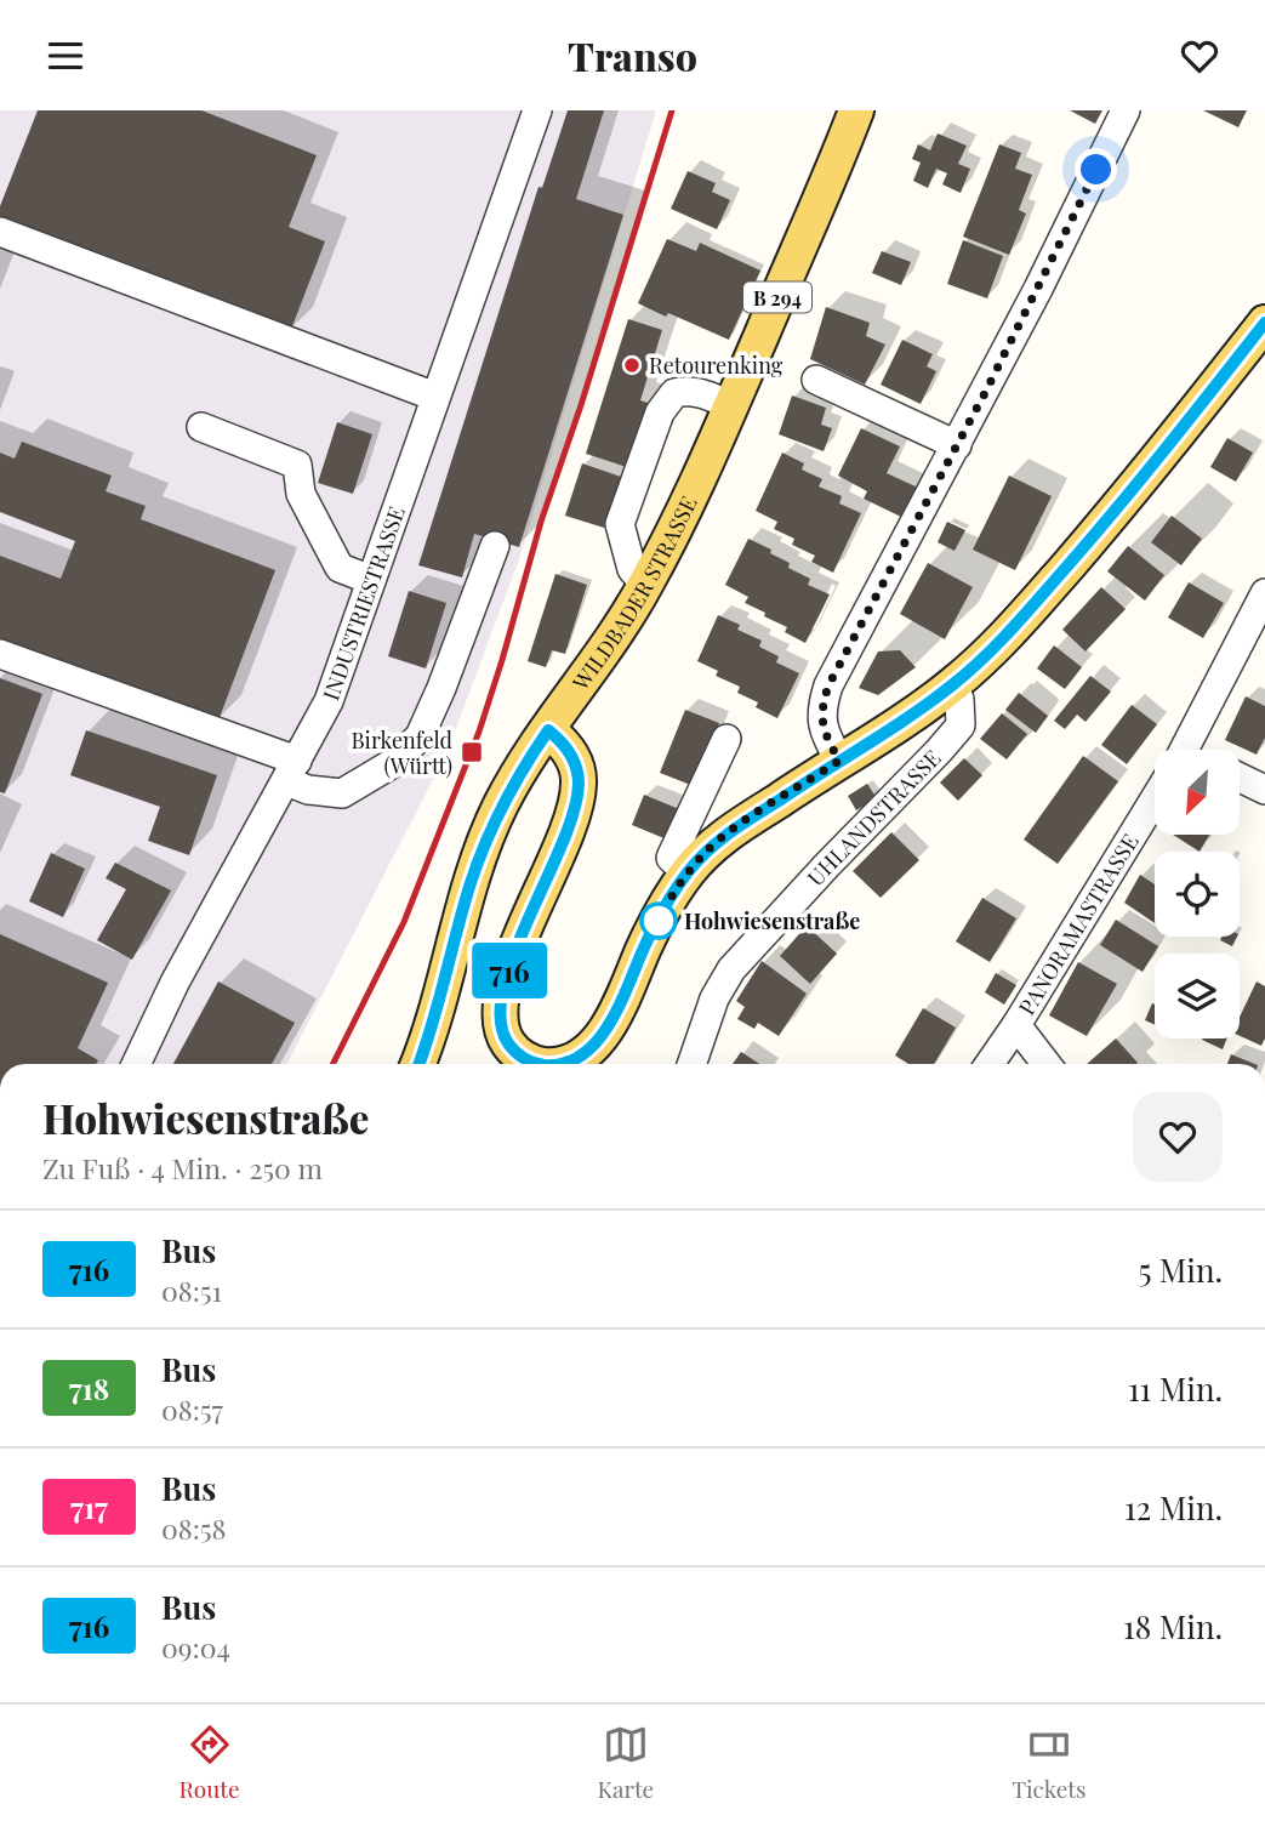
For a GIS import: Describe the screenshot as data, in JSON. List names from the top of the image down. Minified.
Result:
{"streets":{"main road":["B 294","WILDBADER STRASSE"],"street":["INDUSTRIESTRASSE","UHLANDSTRASSE","PANORAMASTRASSE"]},"places":{"other":["Retourenking","Hohwiesenstraße"],"transit":["Birkenfeld (Württ)"]},"lines":["bus line 716"],"north":"bottom left","page":{"header":"Transo","on_map":"716","heading":["Hohwiesenstraße","Zu Fuß · 4 Min. · 250 m"],"list":[{"mark":"716","name":"Bus","note":"08:51","value":"5 Min."},{"mark":"718","name":"Bus","note":"08:57","value":"11 Min."},{"mark":"717","name":"Bus","note":"08:58","value":"12 Min."},{"mark":"716","name":"Bus","note":"09:04","value":"18 Min."}],"tabs":["Route","Karte","Tickets"]}}
